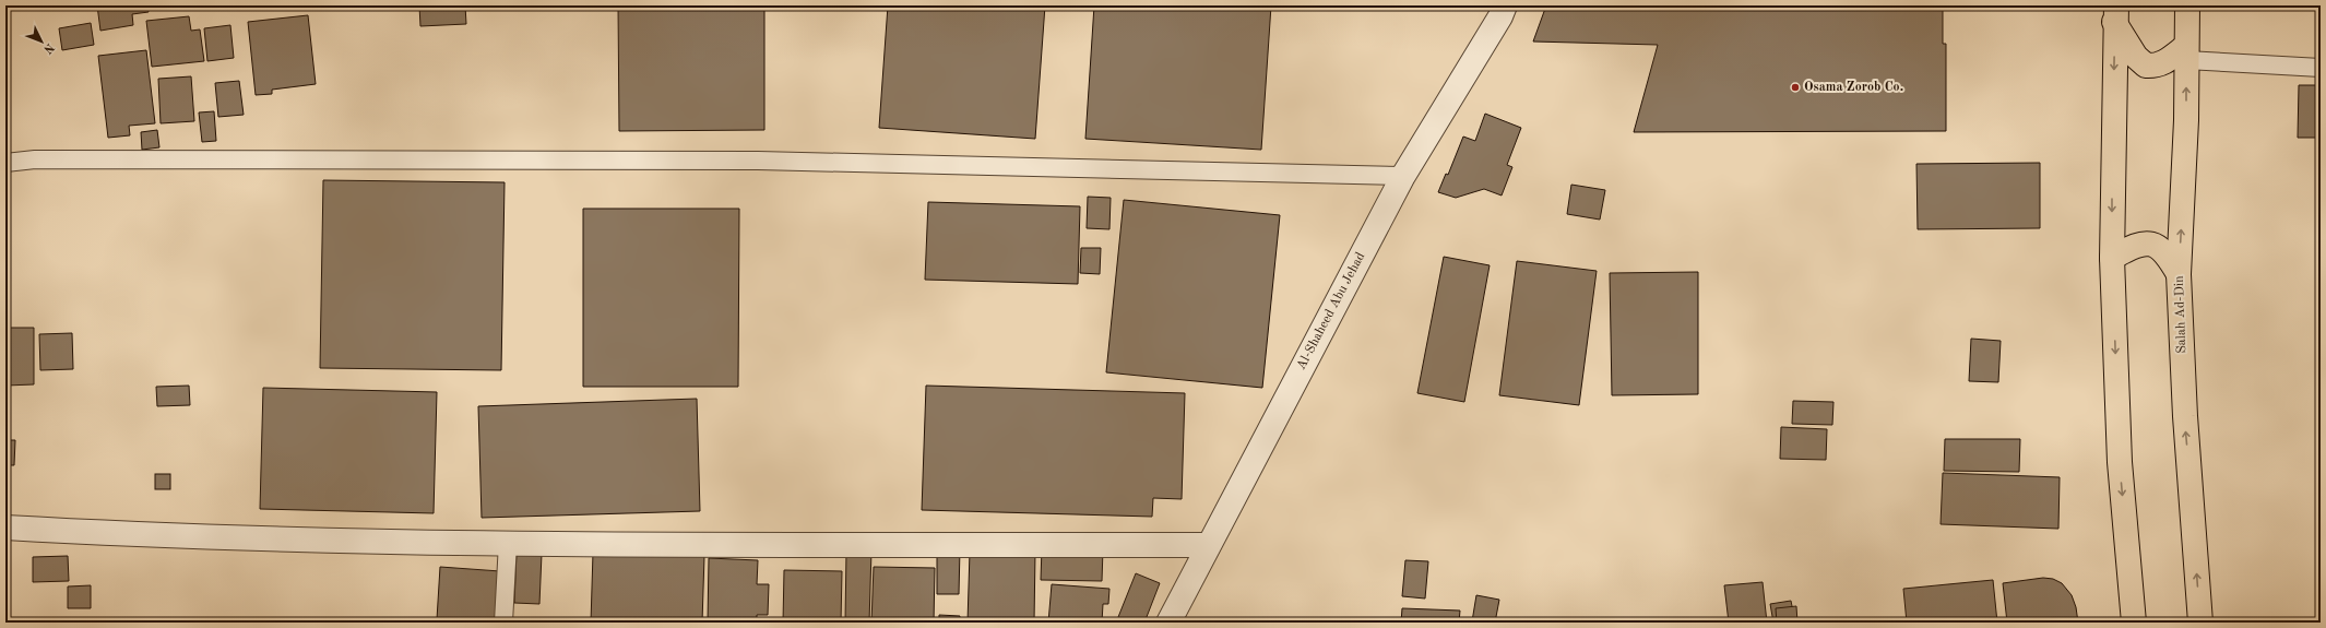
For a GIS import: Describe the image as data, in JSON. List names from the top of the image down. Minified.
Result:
{"streets":{"highway":["Salah Ad-Din"],"street":["Al-Shaheed Abu Jehad"]},"places":["Osama Zorob Co."],"north":"bottom right"}
